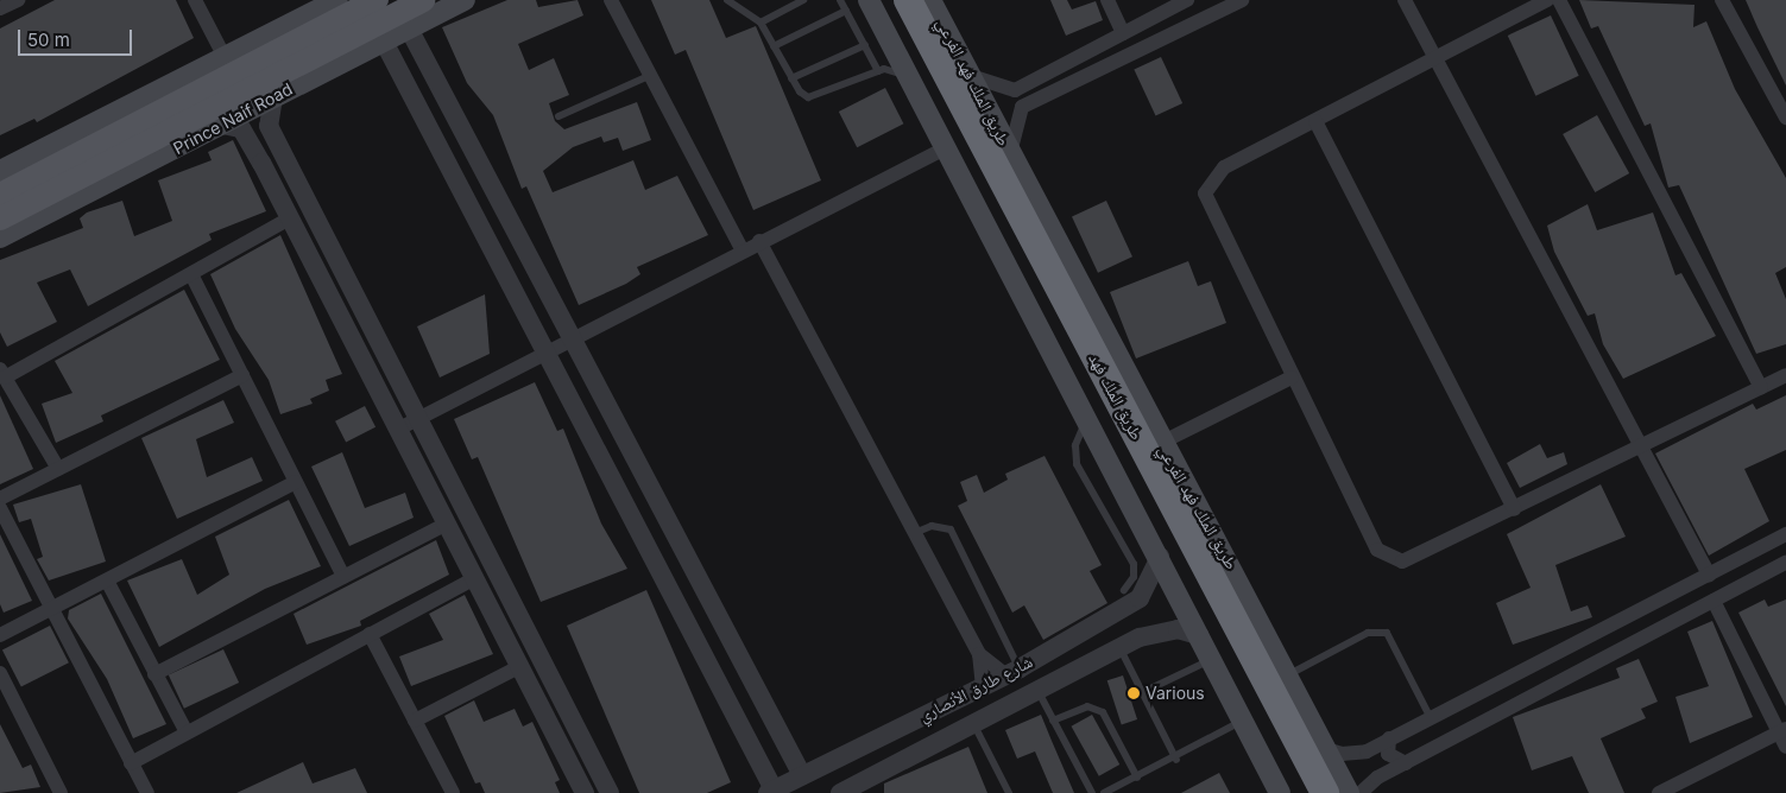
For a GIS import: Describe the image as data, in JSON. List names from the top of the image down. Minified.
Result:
{"streets":{"highway":["طريق الملك فهد"],"main road":["طريق الملك فهد الفرعي","Prince Naif Road"],"street":["شارع طارق الأنصاري"]},"places":["Various"],"scale_bar":"50 m"}
